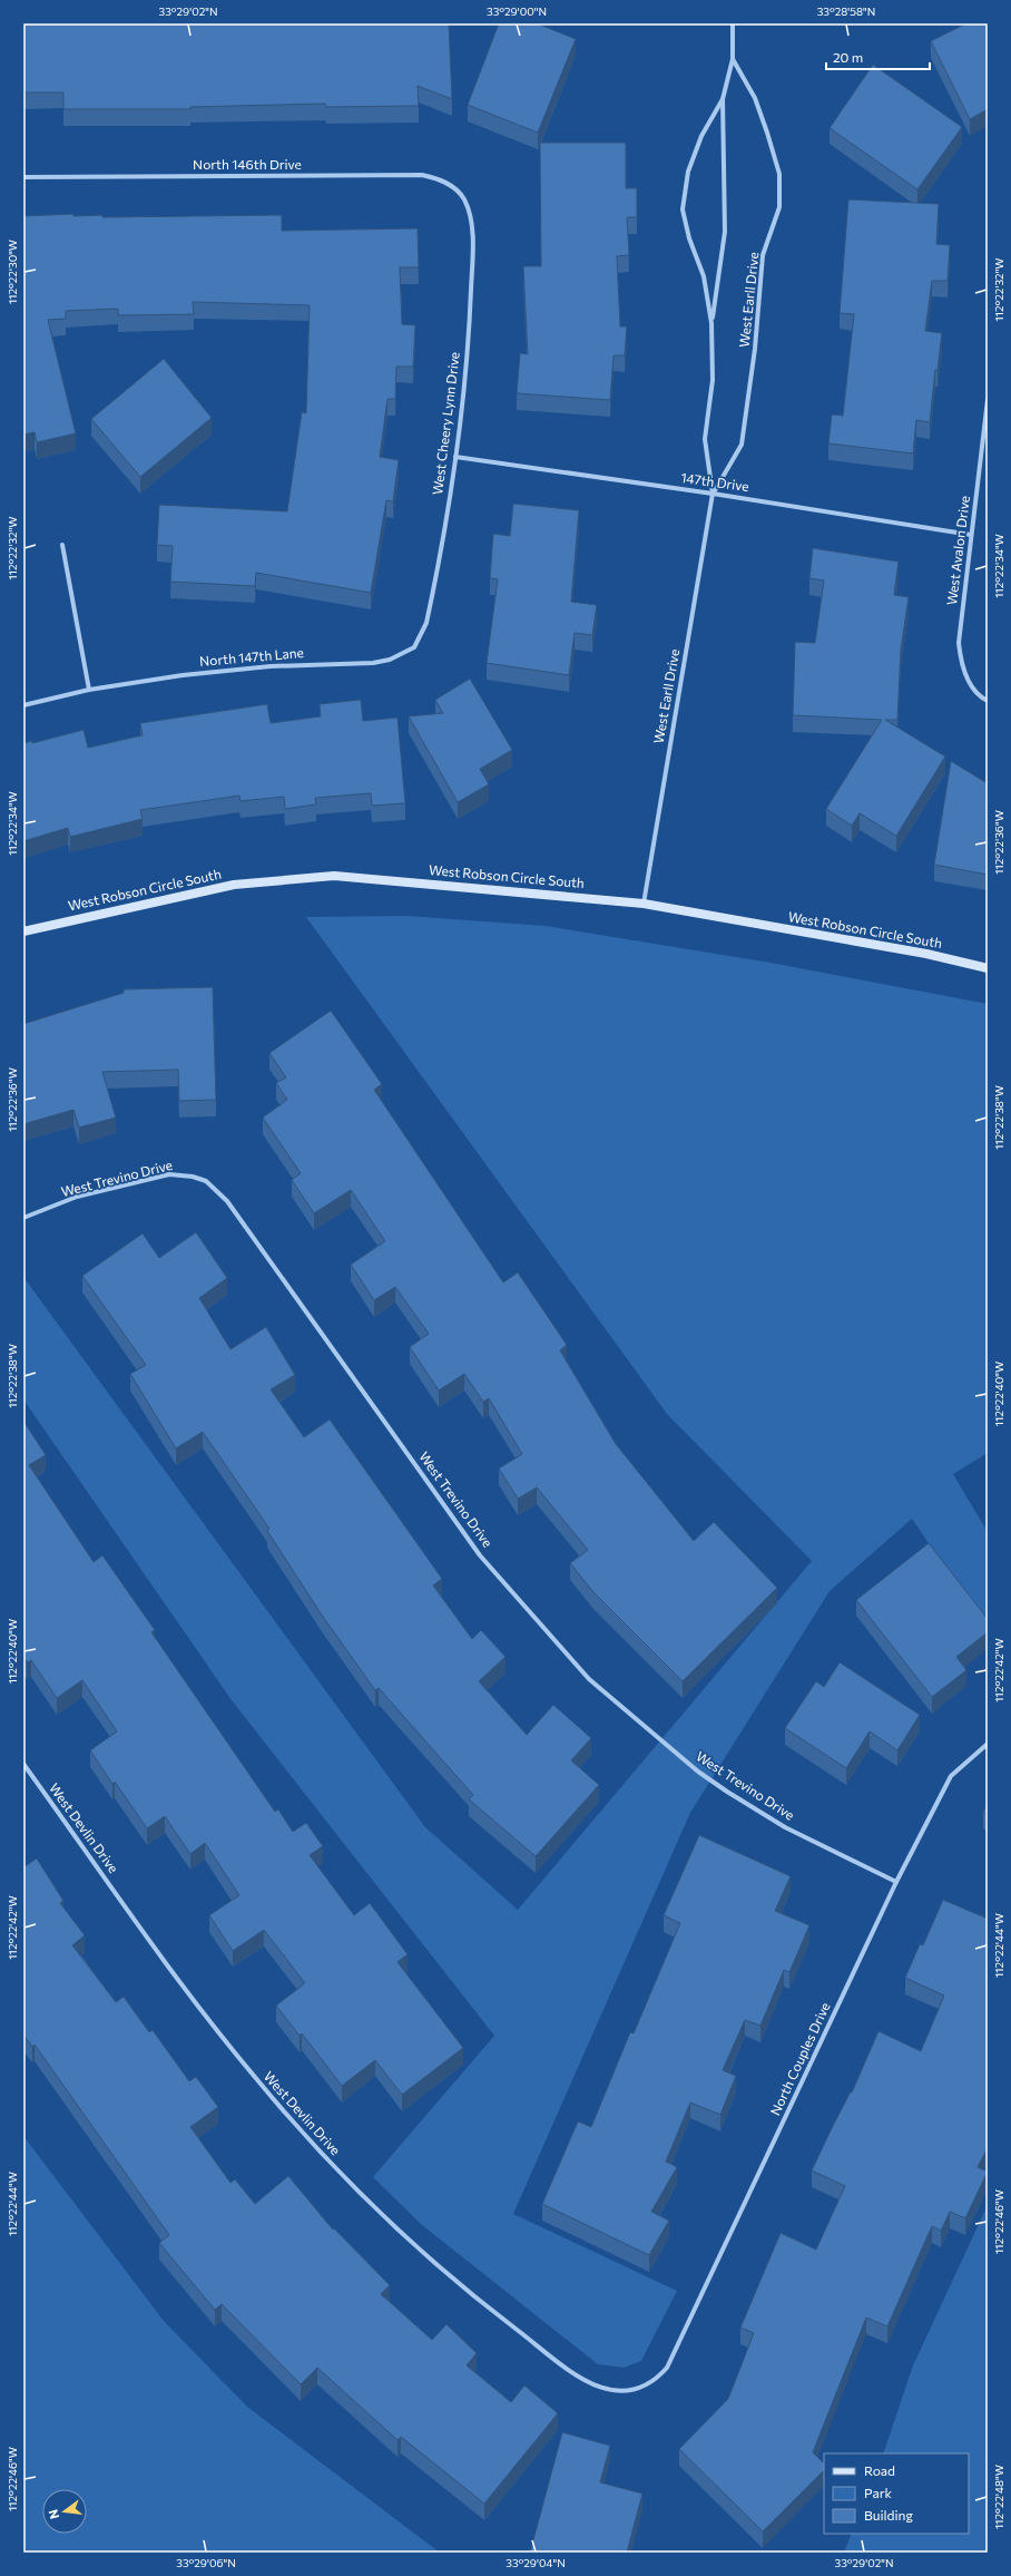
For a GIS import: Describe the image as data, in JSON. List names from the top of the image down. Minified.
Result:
{"streets":{"street":["North 146th Drive","West Earll Drive","West Cheery Lynn Drive","147th Drive","West Avalon Drive","North 147th Lane","West Robson Circle South","West Trevino Drive","West Devlin Drive","North Couples Drive"]},"crossings":[["North 146th Drive","West Cheery Lynn Drive"],["West Earll Drive","147th Drive"],["West Earll Drive","West Robson Circle South"],["West Cheery Lynn Drive","147th Drive"],["West Cheery Lynn Drive","North 147th Lane"],["147th Drive","West Avalon Drive"],["West Trevino Drive","North Couples Drive"],["West Devlin Drive","North Couples Drive"]],"legend":["Road","Park","Building"],"scale_bar":"20 m","north":"left","coordinates":["33°29'02\"N","33°29'00\"N","33°28'58\"N","112°22'30\"W","112°22'32\"W","112°22'34\"W","112°22'36\"W","112°22'38\"W","112°22'40\"W","112°22'42\"W","112°22'44\"W","112°22'46\"W","112°22'48\"W","33°29'06\"N","33°29'04\"N"]}
